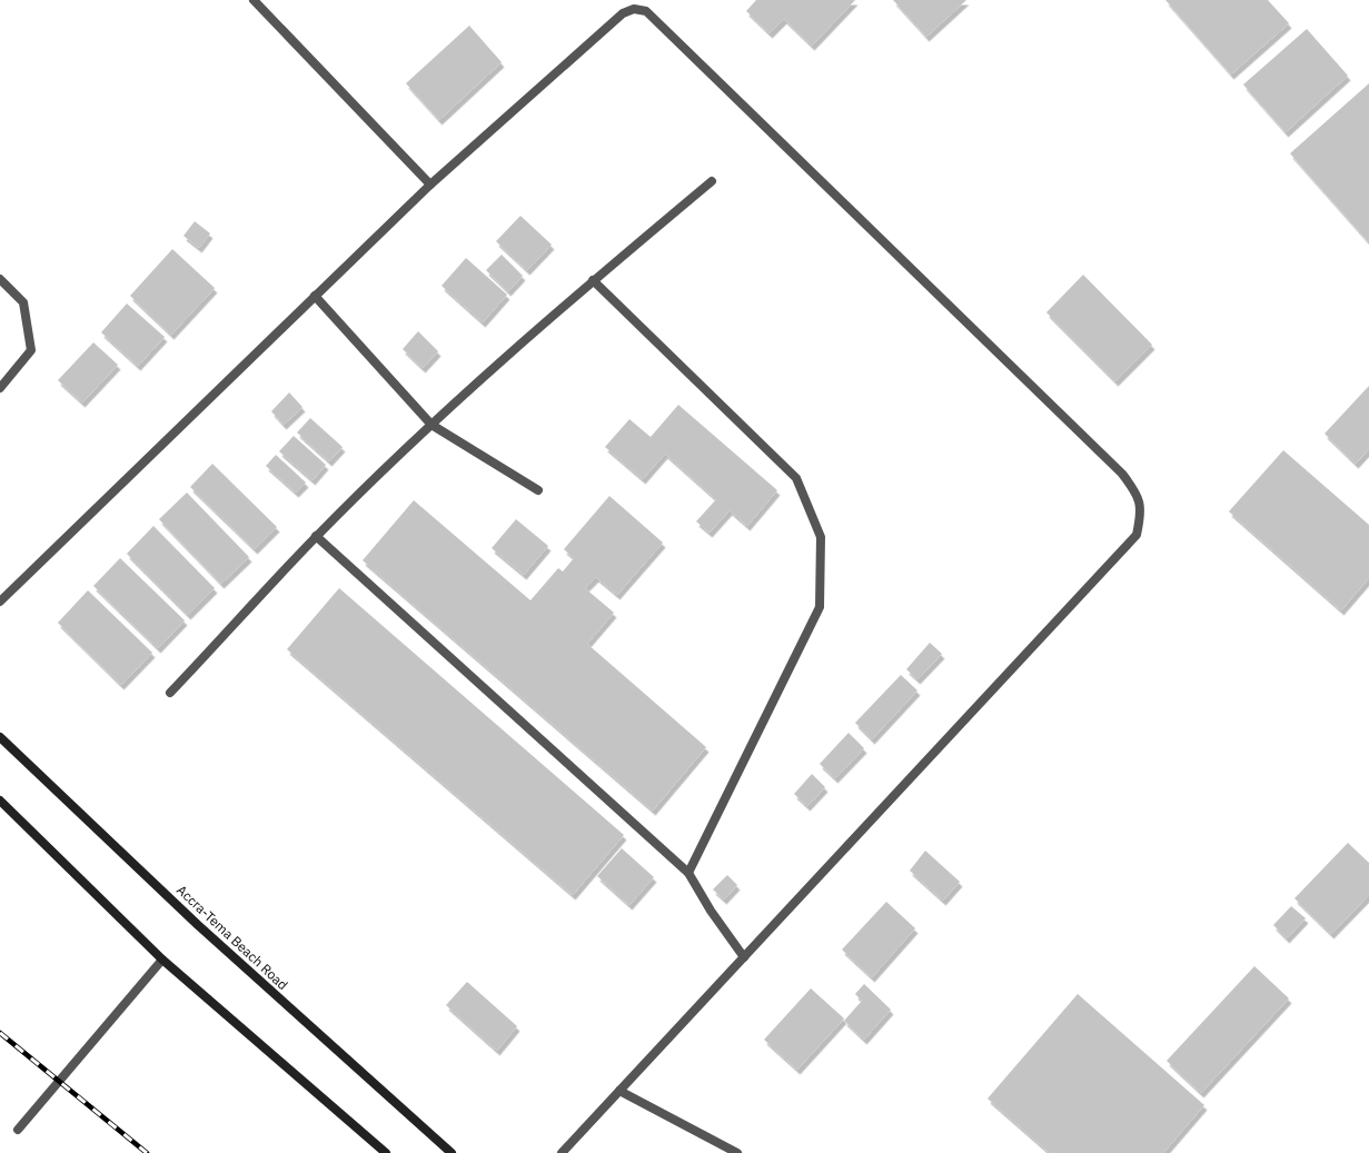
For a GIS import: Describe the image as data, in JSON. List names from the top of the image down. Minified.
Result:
{"streets":{"main road":["Accra-Tema Beach Road"]}}
